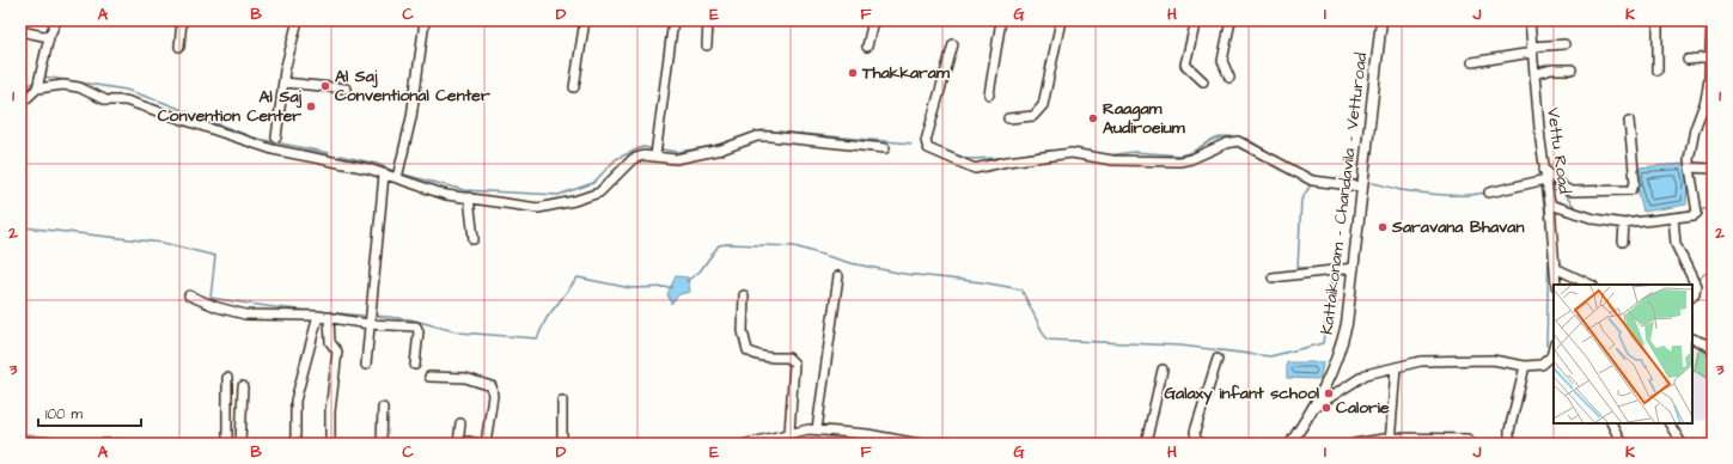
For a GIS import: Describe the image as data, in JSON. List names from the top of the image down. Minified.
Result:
{"streets":{"main road":["Kattaikonam - Chandavila - Vetturoad"],"street":["Vettu Road"]},"places":["Thakkaram","Al Saj Conventional Center","Al Saj Convention Center","Raagam Audiroeium","Saravana Bhavan","Galaxy infant school","Calorie"],"scale_bar":"100 m","grid":{"columns":["A","B","C","D","E","F","G","H","I","J","K"],"rows":["1","2","3"]}}
